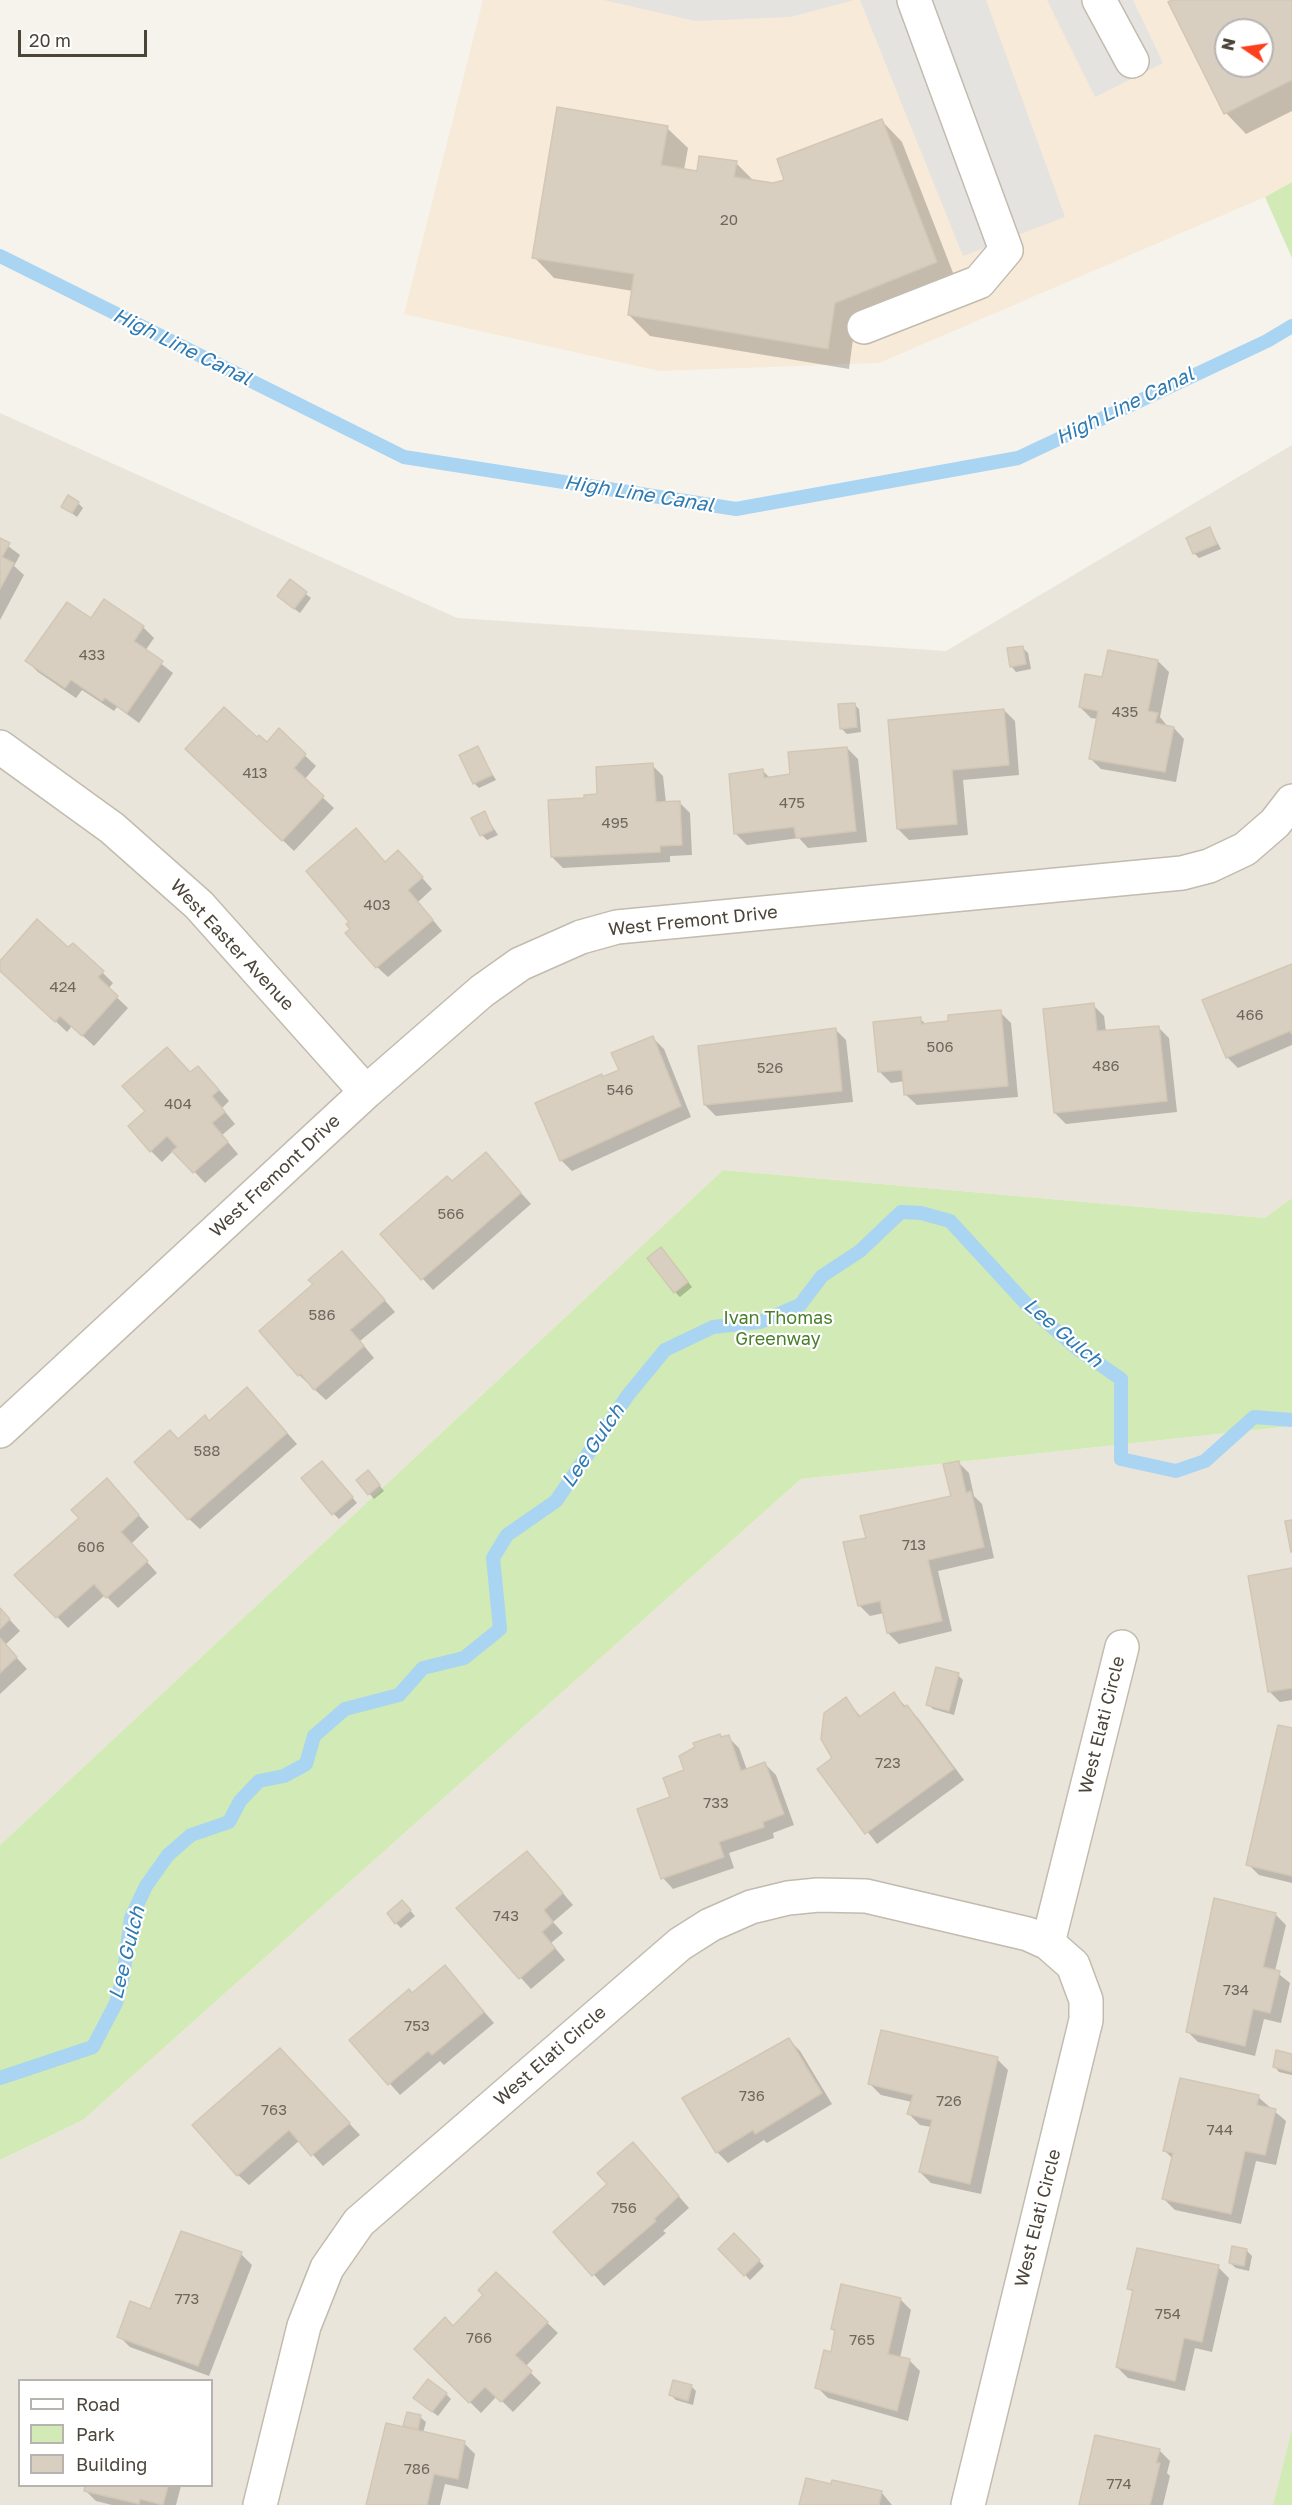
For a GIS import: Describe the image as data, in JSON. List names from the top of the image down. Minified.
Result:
{"streets":{"street":["West Fremont Drive","West Easter Avenue","West Elati Circle"]},"crossings":[["West Fremont Drive","West Easter Avenue"]],"water":["High Line Canal","Lee Gulch"],"parks":["Ivan Thomas Greenway"],"house_numbers":["20","433","435","413","475","495","403","424","466","506","486","526","546","404","566","586","588","713","606","723","733","743","734","753","736","726","763","744","756","773","754","766","765","786","774"],"legend":["Road","Park","Building"],"scale_bar":"20 m","north":"left"}
